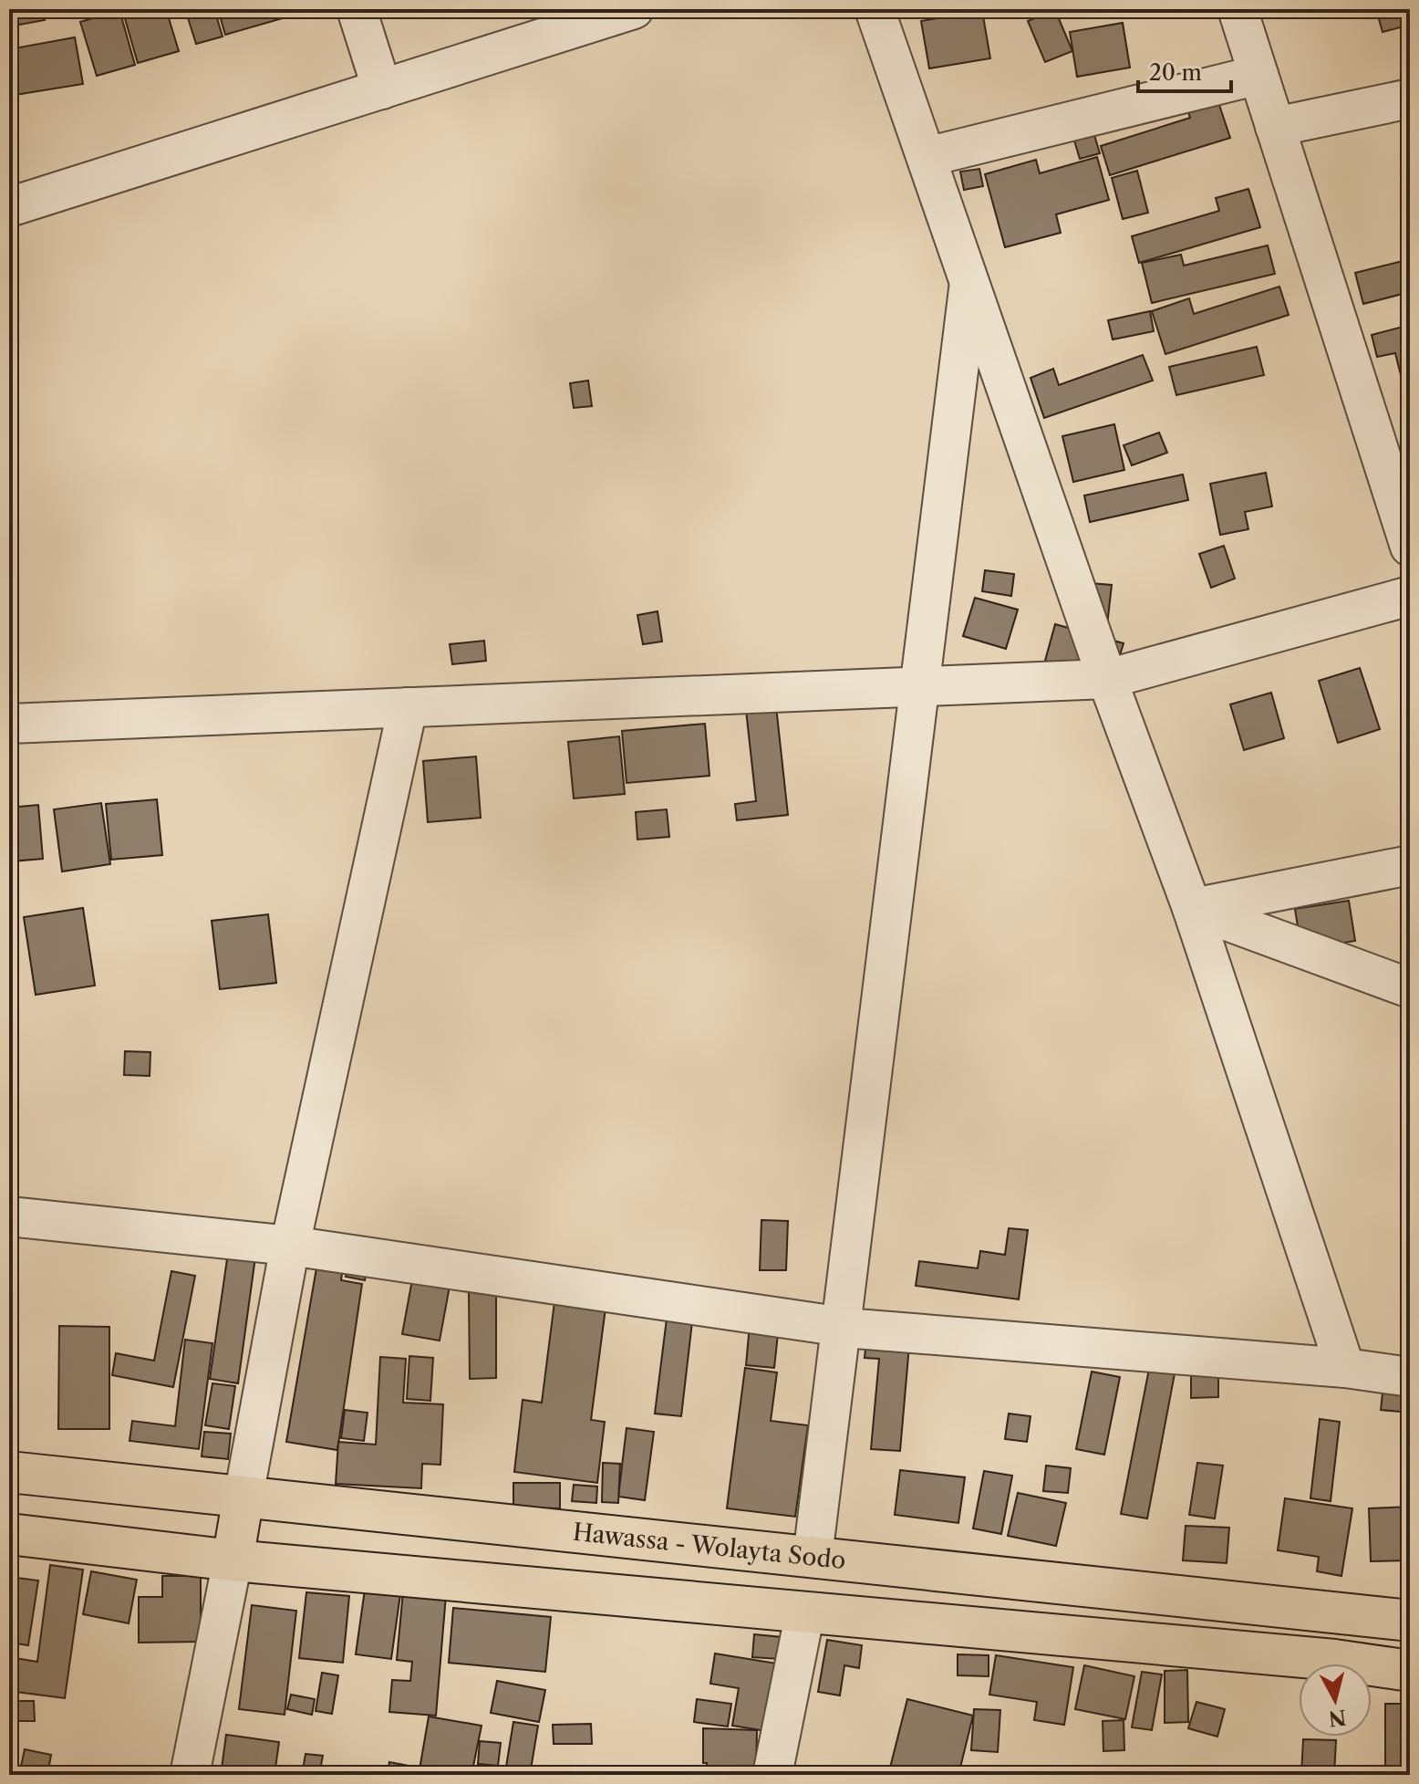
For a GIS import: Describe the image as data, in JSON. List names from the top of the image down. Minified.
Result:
{"streets":{"main road":["Hawassa - Wolayta Sodo"]},"scale_bar":"20 m","north":"bottom"}
